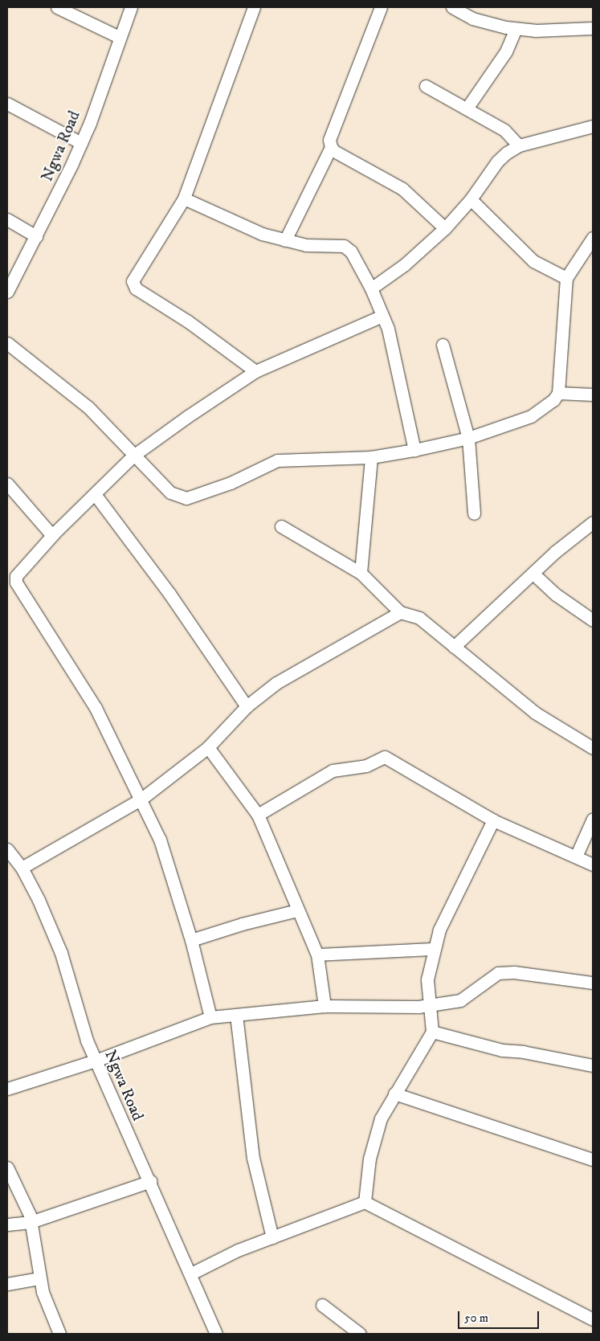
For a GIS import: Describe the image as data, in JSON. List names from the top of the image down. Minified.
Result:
{"streets":{"street":["Ngwa Road"]},"scale_bar":"50 m"}
